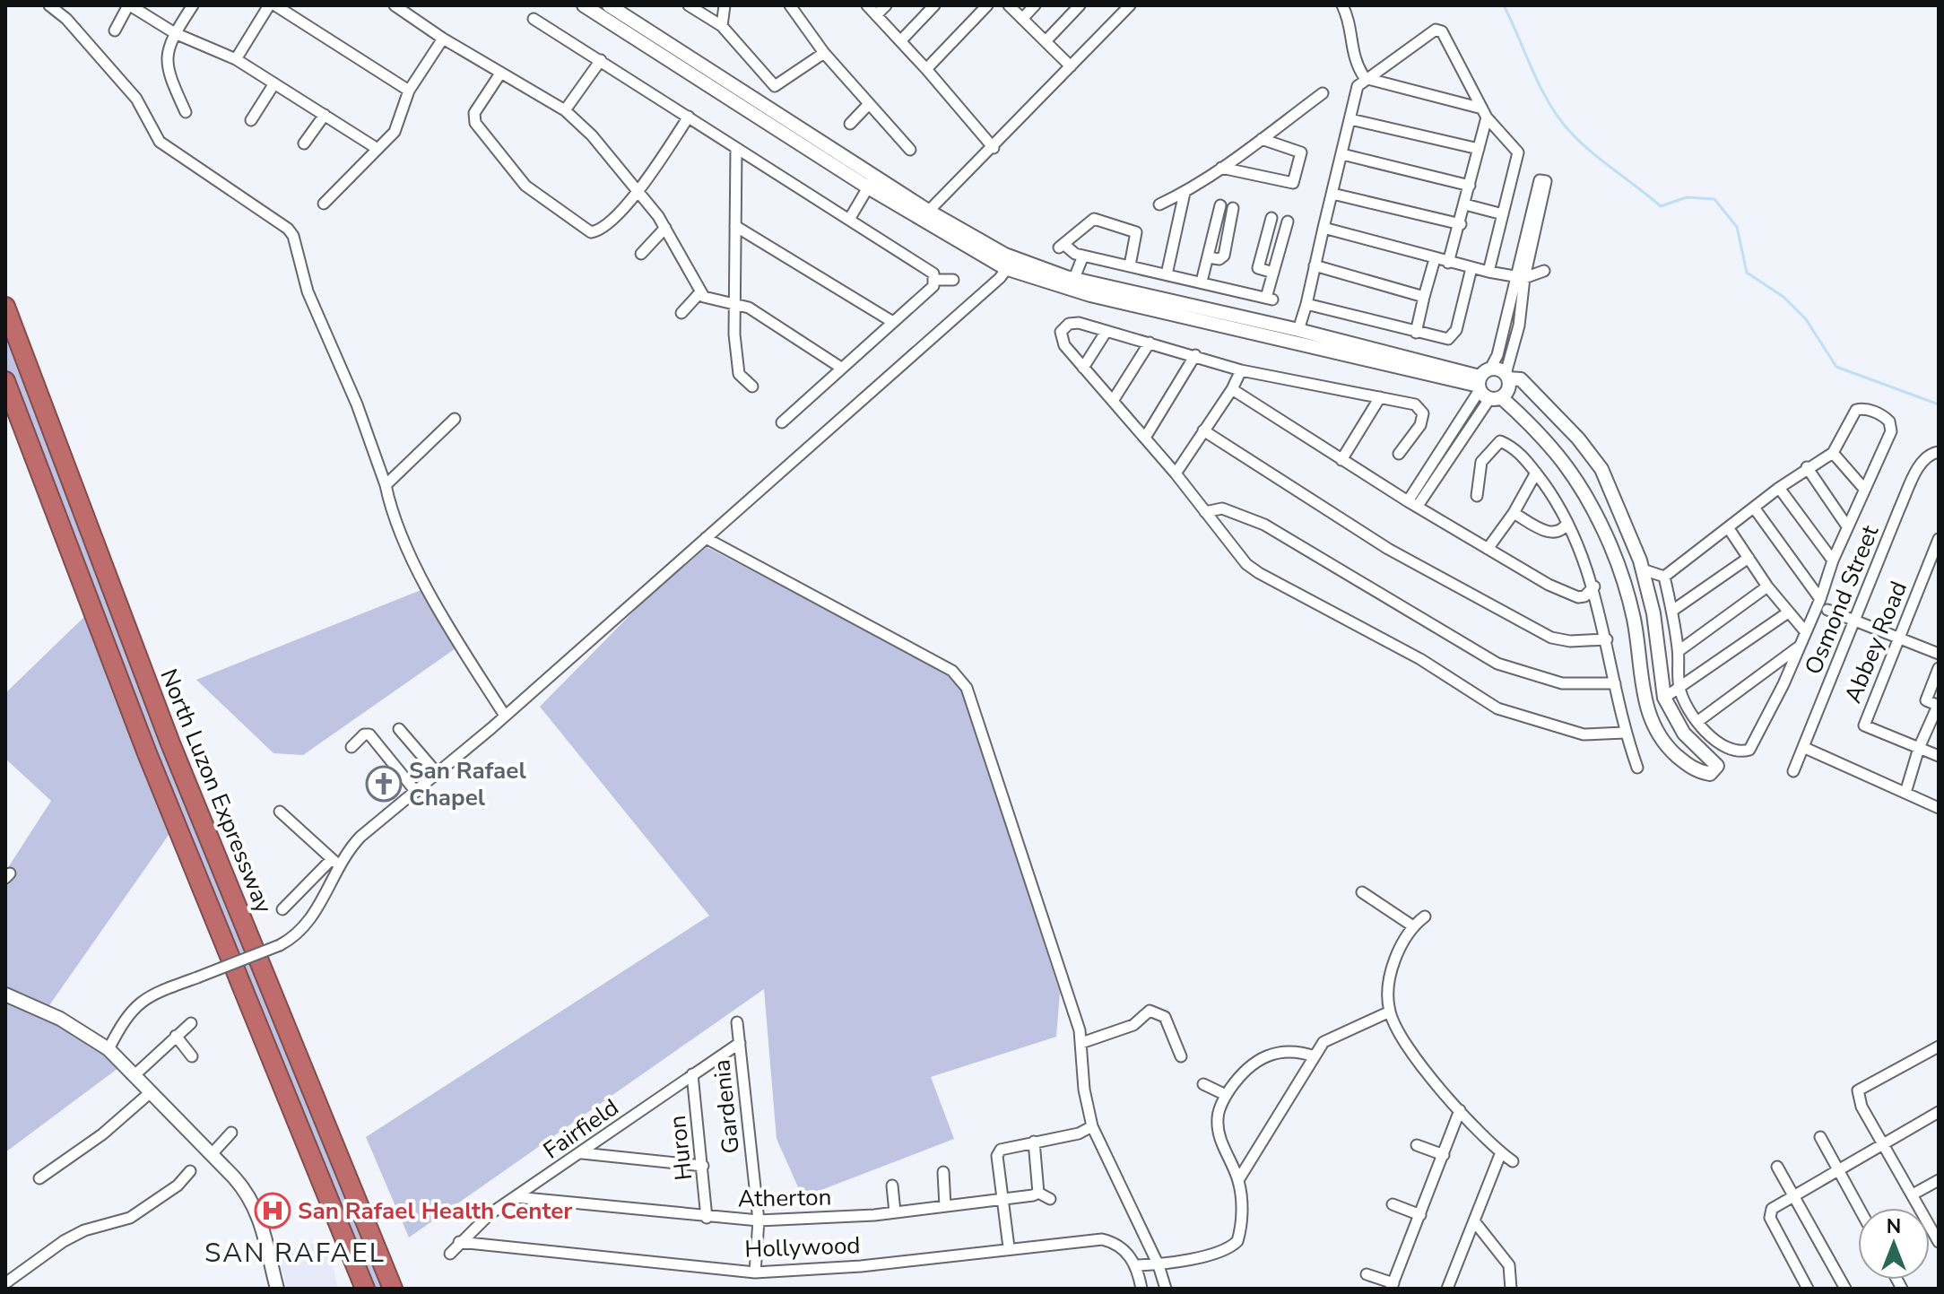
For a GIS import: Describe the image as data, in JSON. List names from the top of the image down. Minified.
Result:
{"streets":{"highway":["North Luzon Expressway"],"street":["Osmond Street","Abbey Road","Gardenia","Fairfield","Huron","Atherton","Hollywood"]},"crossings":[["Gardenia","Fairfield"],["Gardenia","Atherton"],["Gardenia","Hollywood"],["Fairfield","Huron"],["Fairfield","Atherton"],["Fairfield","Hollywood"],["Huron","Atherton"]],"districts":["SAN RAFAEL"],"places":{"church":["San Rafael Chapel"],"hospital":["San Rafael Health Center"]},"north":"top"}
